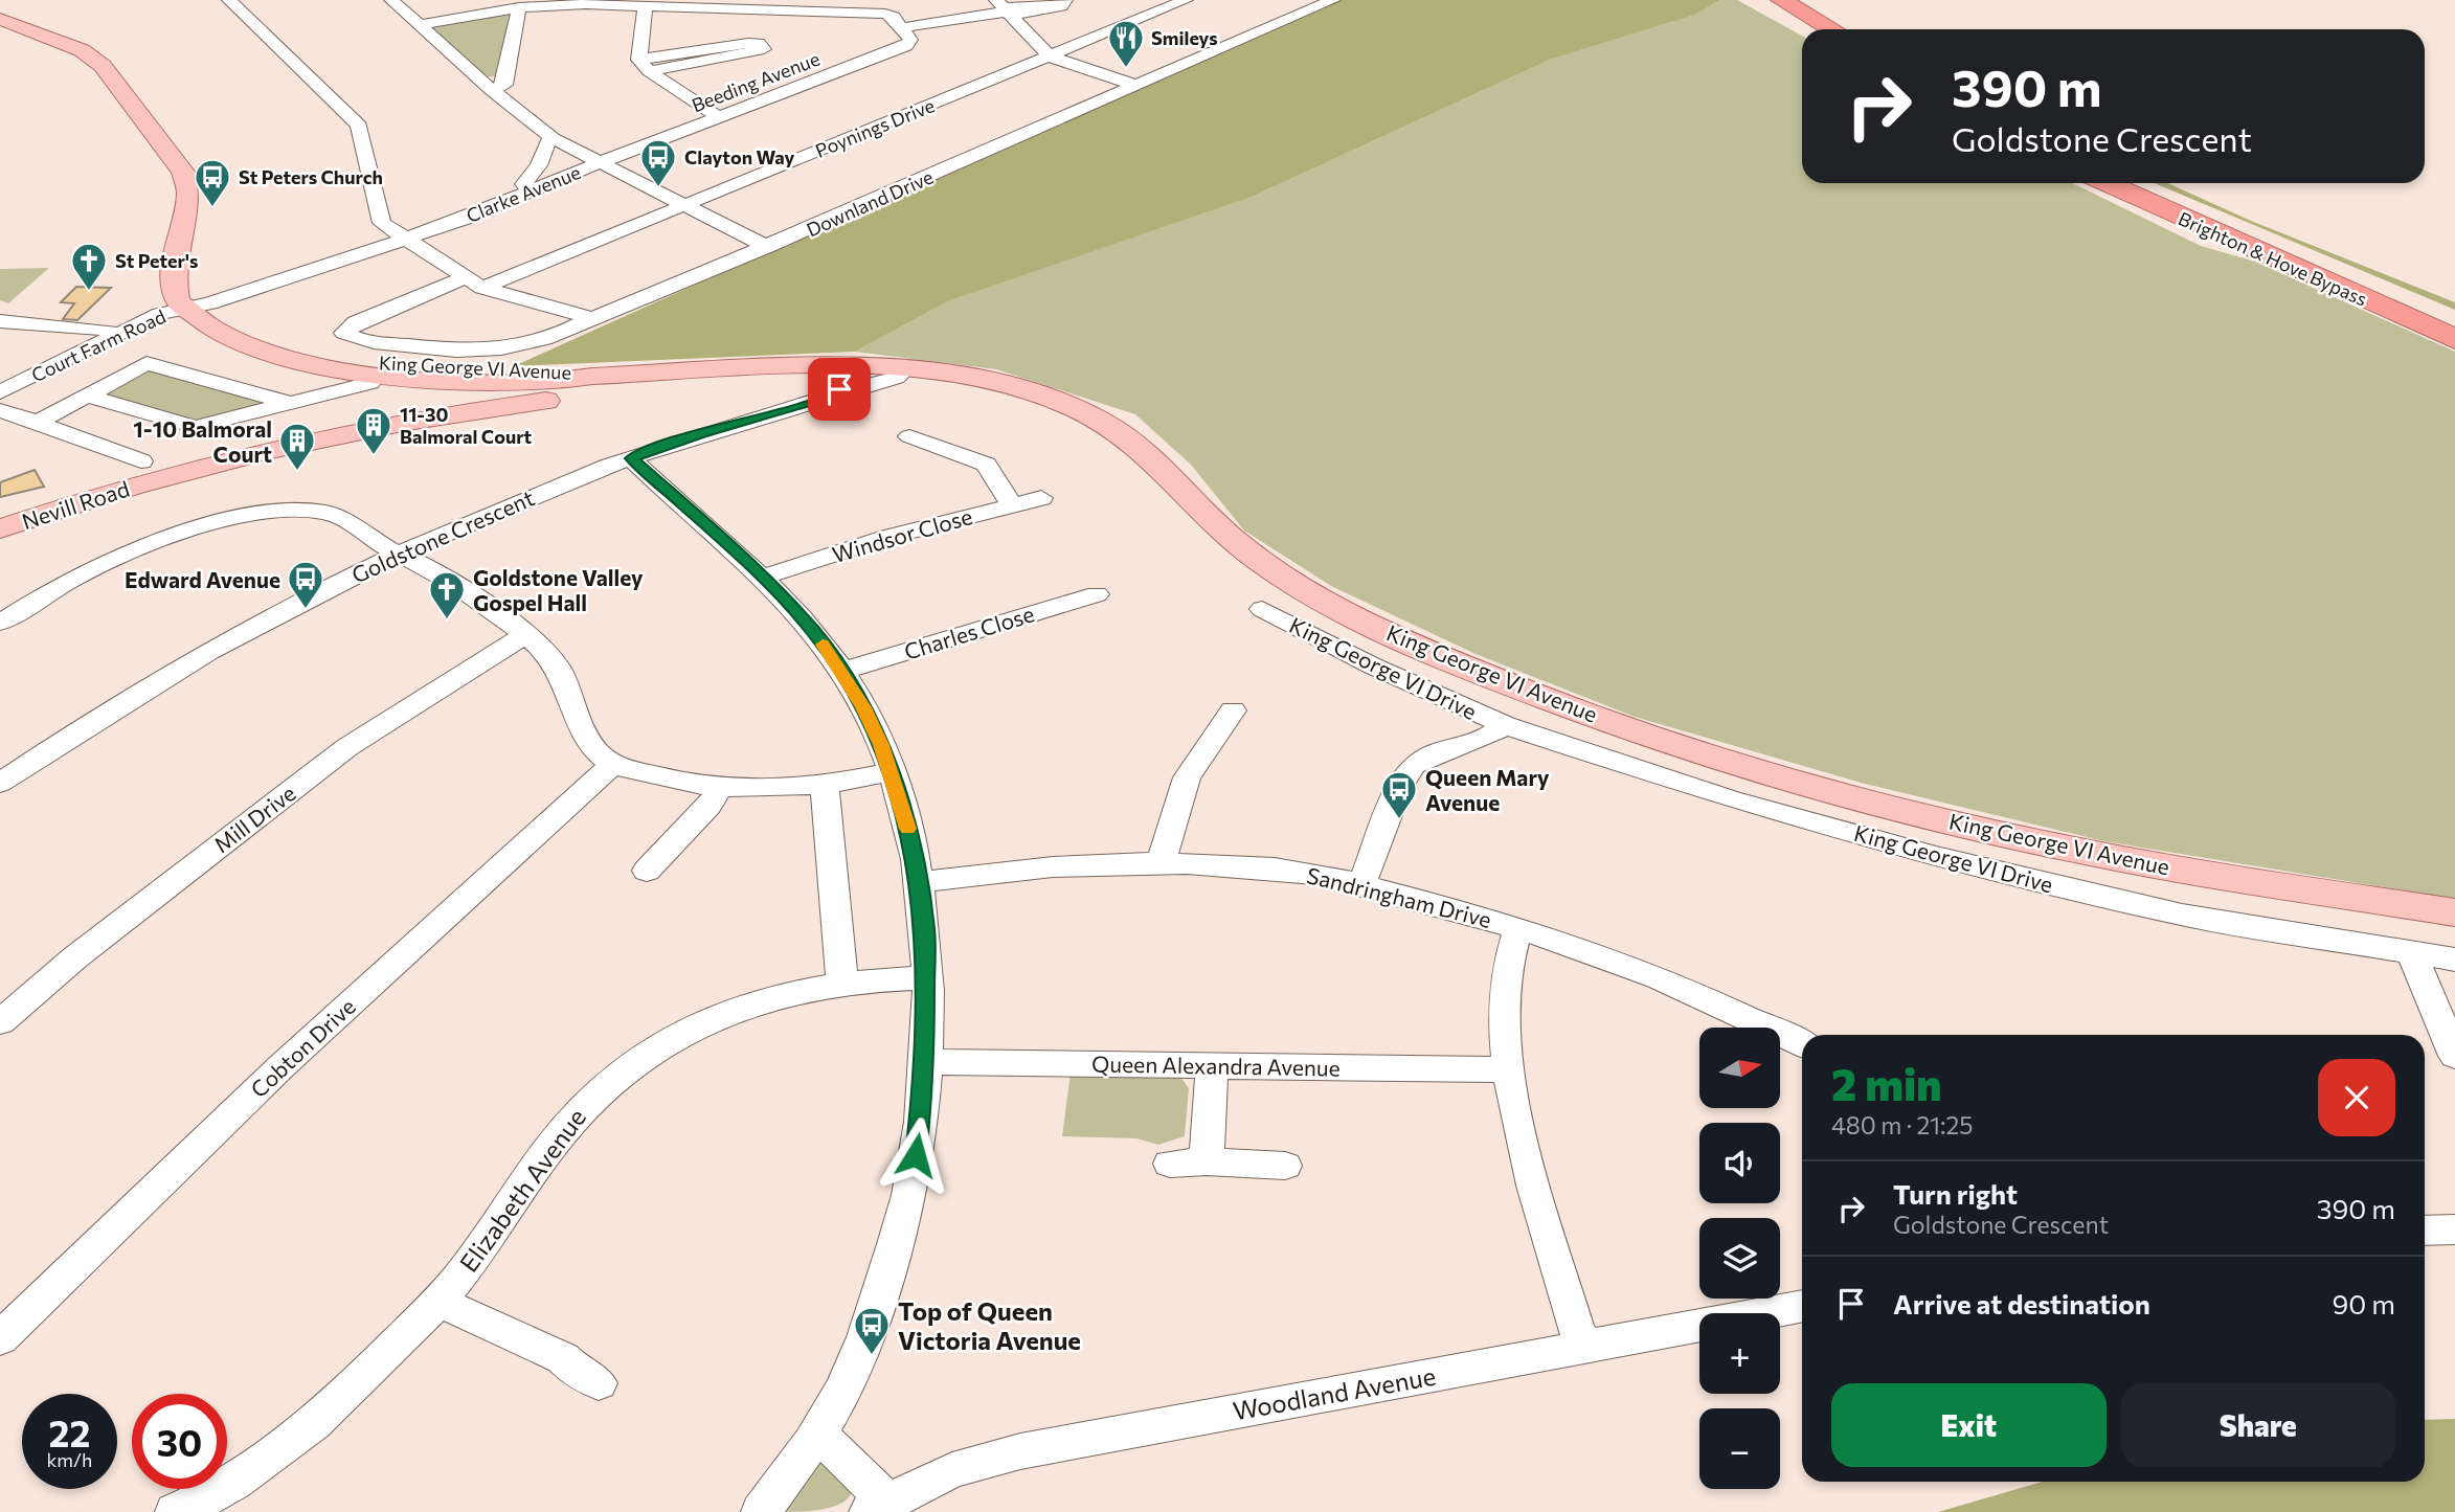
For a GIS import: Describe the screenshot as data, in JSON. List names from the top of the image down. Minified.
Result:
{"streets":{"highway":["Brighton & Hove Bypass"],"main road":["King George VI Avenue","Nevill Road"],"street":["Beeding Avenue","Poynings Drive","Clarke Avenue","Downland Drive","Court Farm Road","Windsor Close","Goldstone Crescent","Charles Close","King George VI Drive","Mill Drive","Sandringham Drive","Cobton Drive","Queen Alexandra Avenue","Elizabeth Avenue","Woodland Avenue"]},"crossings":[["Beeding Avenue","Clarke Avenue"],["Clarke Avenue","Court Farm Road"],["Clarke Avenue","King George VI Avenue"],["Court Farm Road","King George VI Avenue"],["King George VI Avenue","Nevill Road"],["King George VI Avenue","Goldstone Crescent"],["King George VI Drive","Sandringham Drive"]],"places":{"restaurant":["Smileys"],"bus stop":["Clayton Way","St Peters Church","Edward Avenue","Queen Mary Avenue","Top of Queen Victoria Avenue"],"church":["St Peter's","Goldstone Valley Gospel Hall"],"building":["11-30 Balmoral Court","1-10 Balmoral Court"]},"north":"right","page":{"turn":["390 m","Goldstone Crescent"],"map_buttons":["+","−"],"heading":["2 min","480 m · 21:25"],"list":[{"name":"Turn right","note":"Goldstone Crescent","value":"390 m"},{"name":"Arrive at destination","value":"90 m"}],"buttons":["Exit","Share"],"speed":"22 km/h","limit":"30"}}
